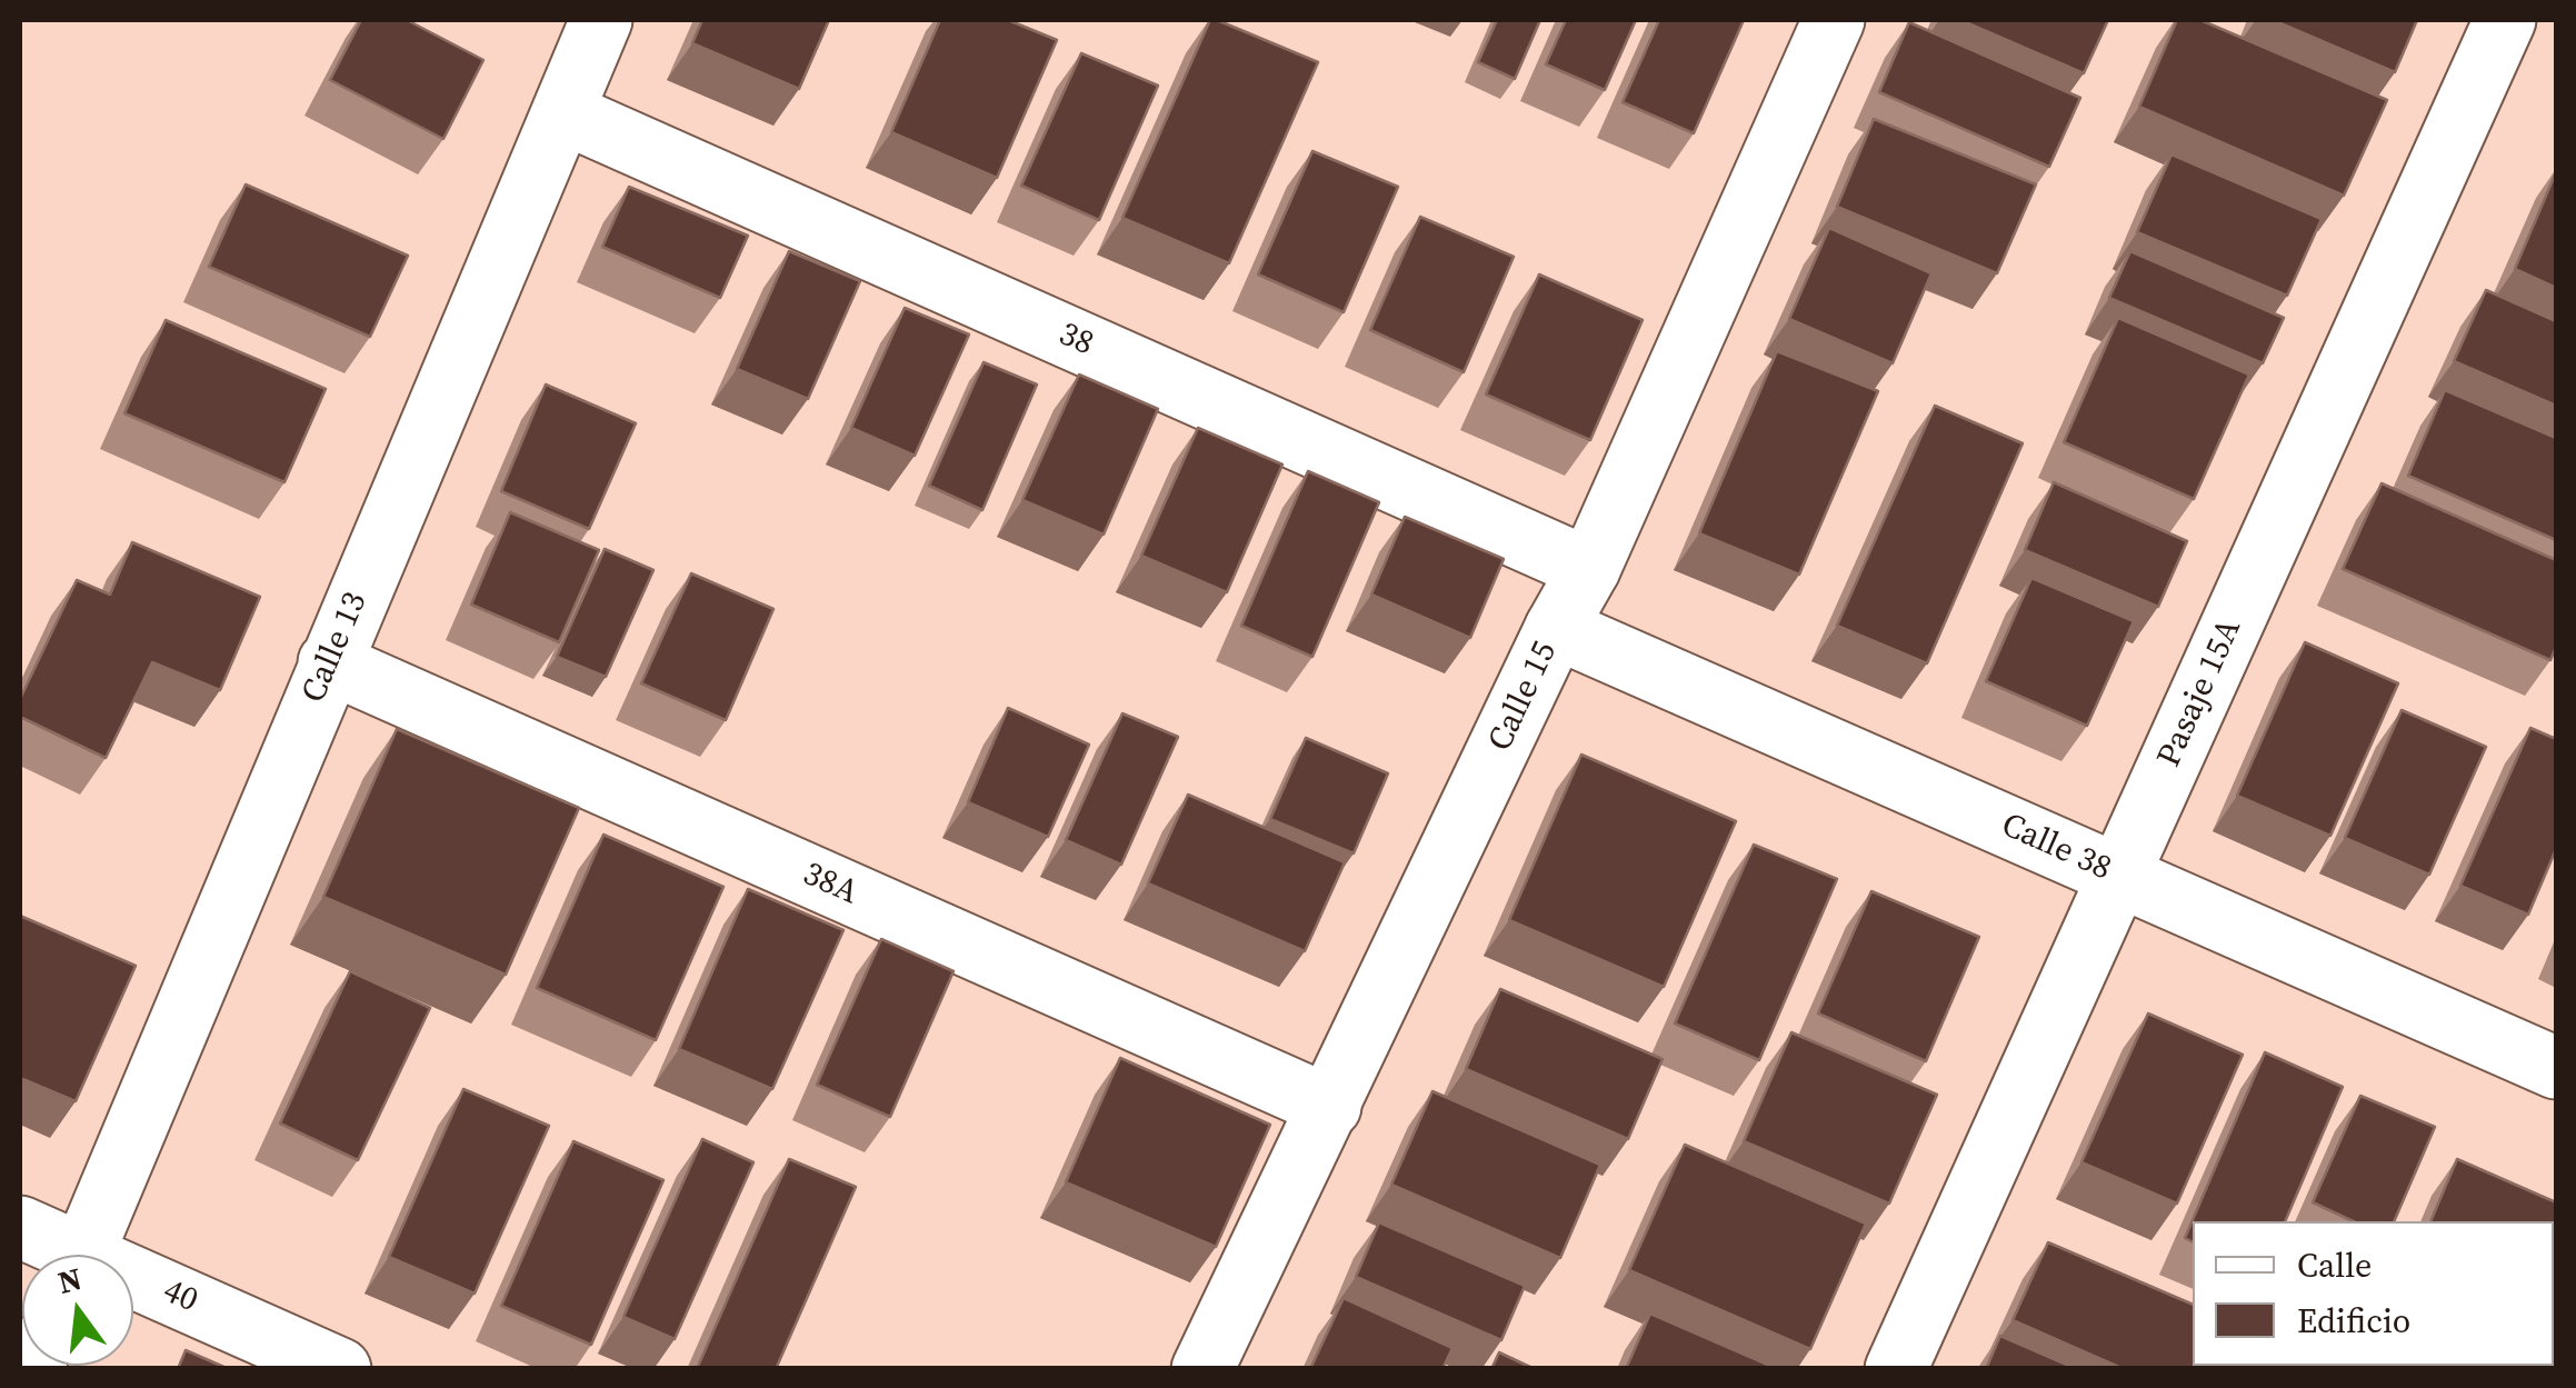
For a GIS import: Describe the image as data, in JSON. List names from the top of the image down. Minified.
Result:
{"streets":{"street":["38","Calle 13","Pasaje 15A","Calle 15","Calle 38","38A","40"]},"crossings":[["38","Calle 13"],["38","Calle 15"],["Calle 13","38A"],["Pasaje 15A","Calle 38"],["Calle 15","Calle 38"],["Calle 15","38A"]],"legend":["Calle","Edificio"],"north":"top"}
